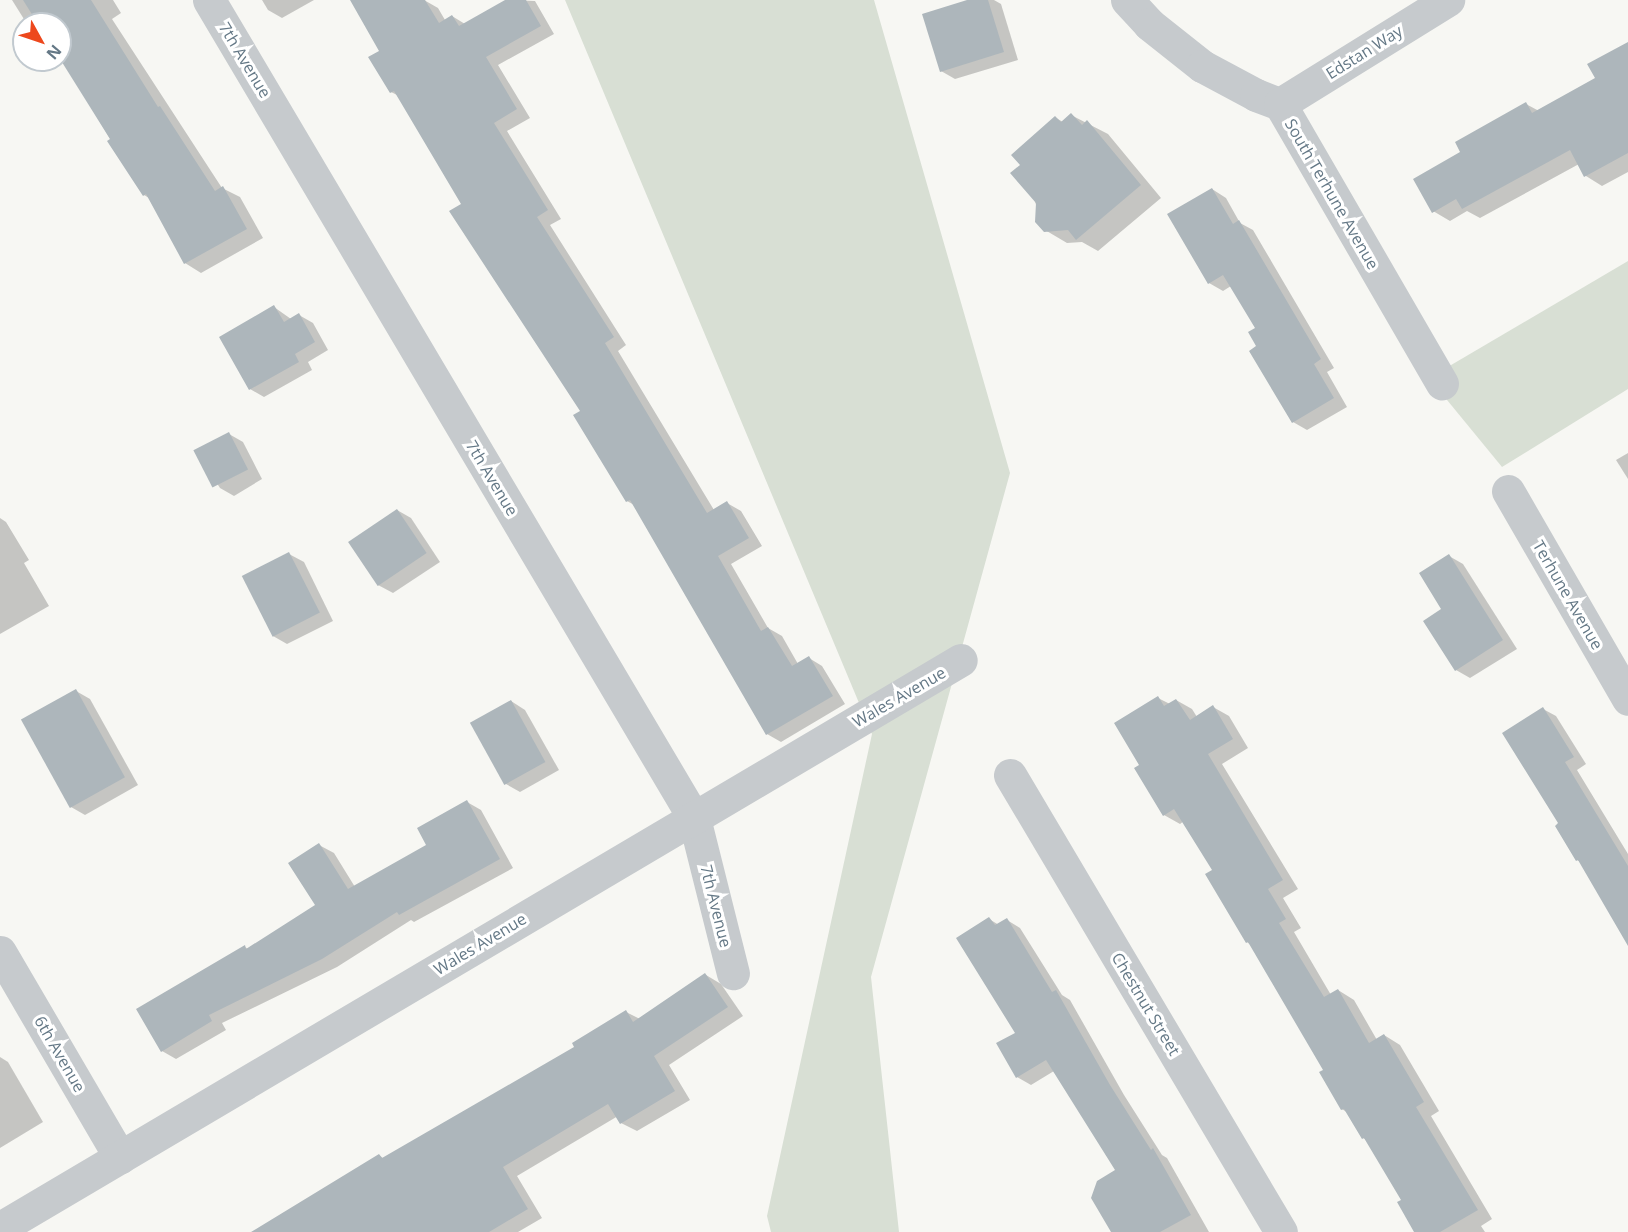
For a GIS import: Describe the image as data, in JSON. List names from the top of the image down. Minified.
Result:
{"streets":{"street":["Edstan Way","7th Avenue","South Terhune Avenue","Terhune Avenue","Wales Avenue","Chestnut Street","6th Avenue"]},"crossings":[["Edstan Way","South Terhune Avenue"],["7th Avenue","Wales Avenue"],["Wales Avenue","6th Avenue"]],"north":"bottom right"}
